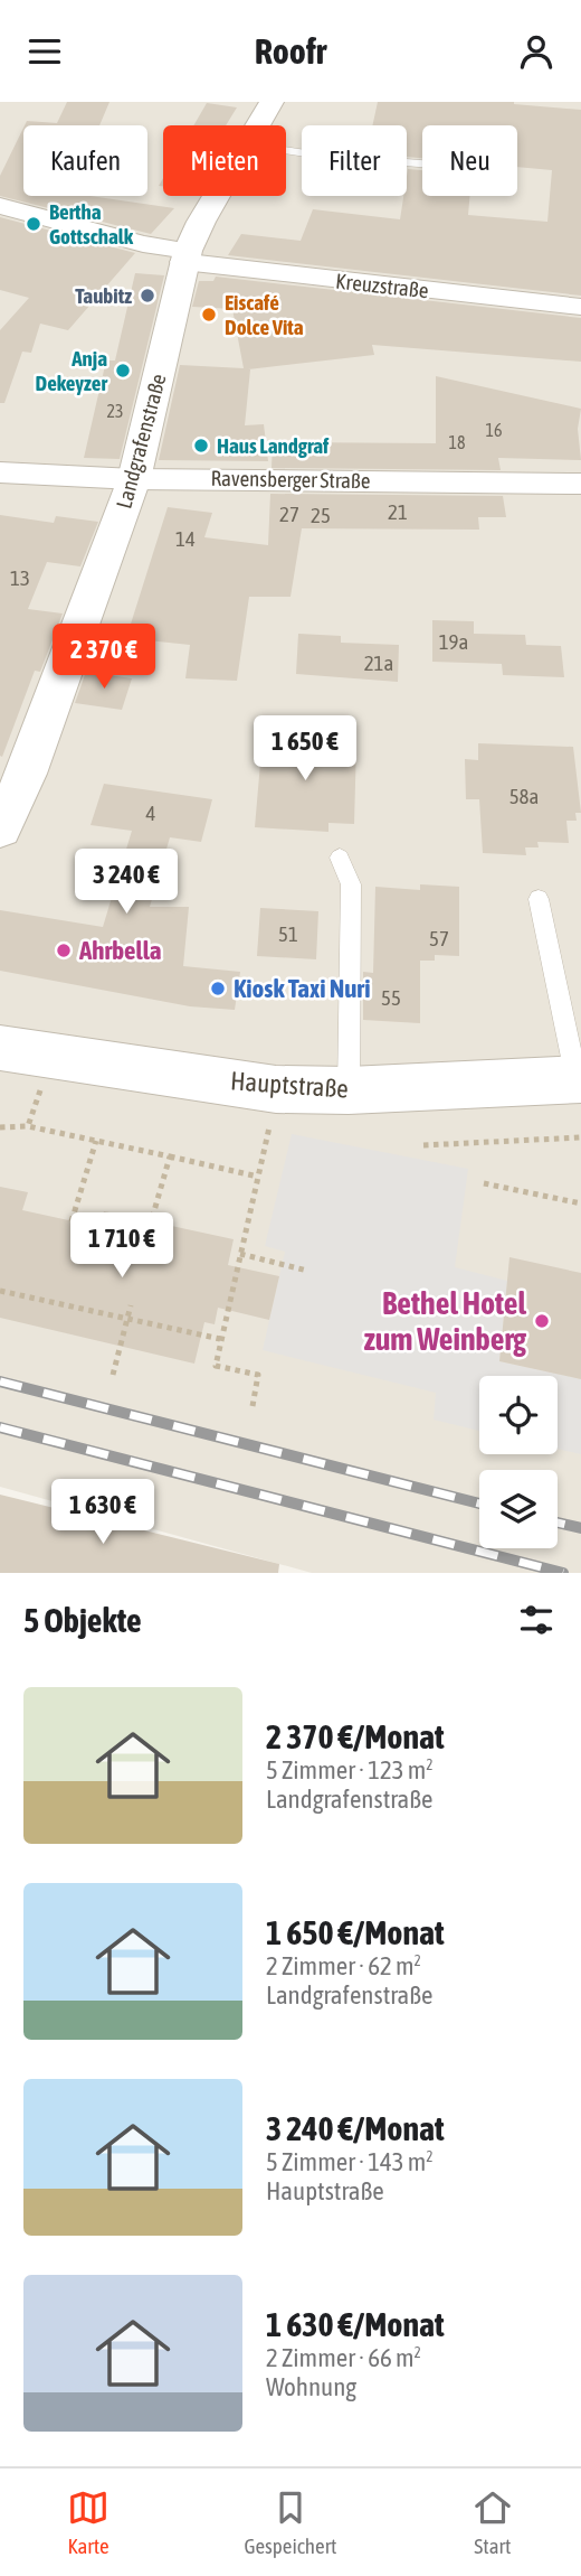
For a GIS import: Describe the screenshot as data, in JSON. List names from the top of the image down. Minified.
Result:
{"streets":{"street":["Kreuzstraße","Landgrafenstraße","Ravensberger Straße","Hauptstraße"]},"crossings":[["Kreuzstraße","Landgrafenstraße"],["Landgrafenstraße","Ravensberger Straße"]],"places":["Bertha Gottschalk","Taubitz","Eiscafé Dolce Vita","Anja Dekeyzer","Haus Landgraf","Ahrbella","Kiosk Taxi Nuri","Bethel Hotel zum Weinberg"],"house_numbers":["23","16","18","21","27","25","14","13","19a","21a","58a","4","51","57","55"],"page":{"header":"Roofr","chip":["Kaufen","Mieten","Filter","Neu"],"price":["2 370 €","1 650 €","3 240 €","1 710 €","1 630 €"],"heading":"5 Objekte","list":[{"name":"2 370 €/Monat","note":"5 Zimmer · 123 m² · Landgrafenstraße"},{"name":"1 650 €/Monat","note":"2 Zimmer · 62 m² · Landgrafenstraße"},{"name":"3 240 €/Monat","note":"5 Zimmer · 143 m² · Hauptstraße"},{"name":"1 630 €/Monat","note":"2 Zimmer · 66 m² · Wohnung"}],"tabs":["Karte","Gespeichert","Start"]}}
